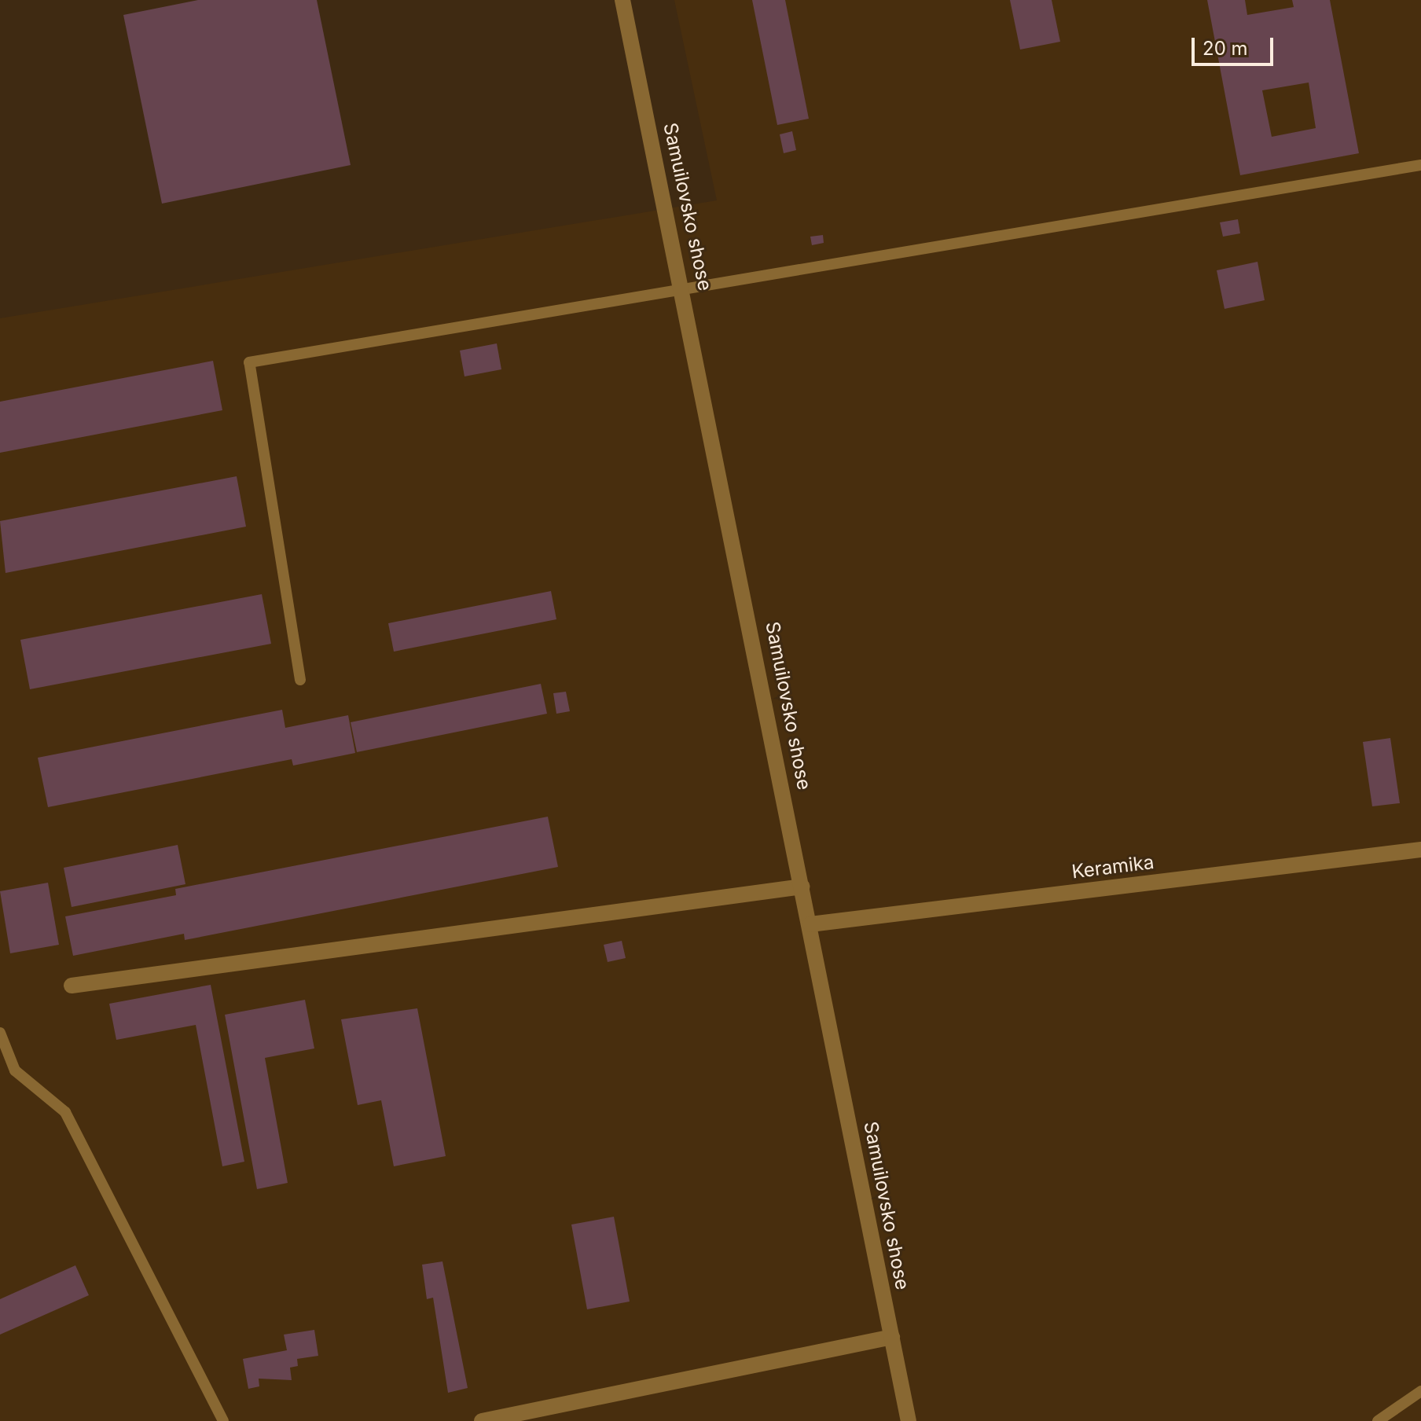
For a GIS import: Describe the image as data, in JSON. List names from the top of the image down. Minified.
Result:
{"streets":{"street":["Samuilovsko shose","Keramika"]},"crossings":[["Samuilovsko shose","Keramika"]],"scale_bar":"20 m"}
